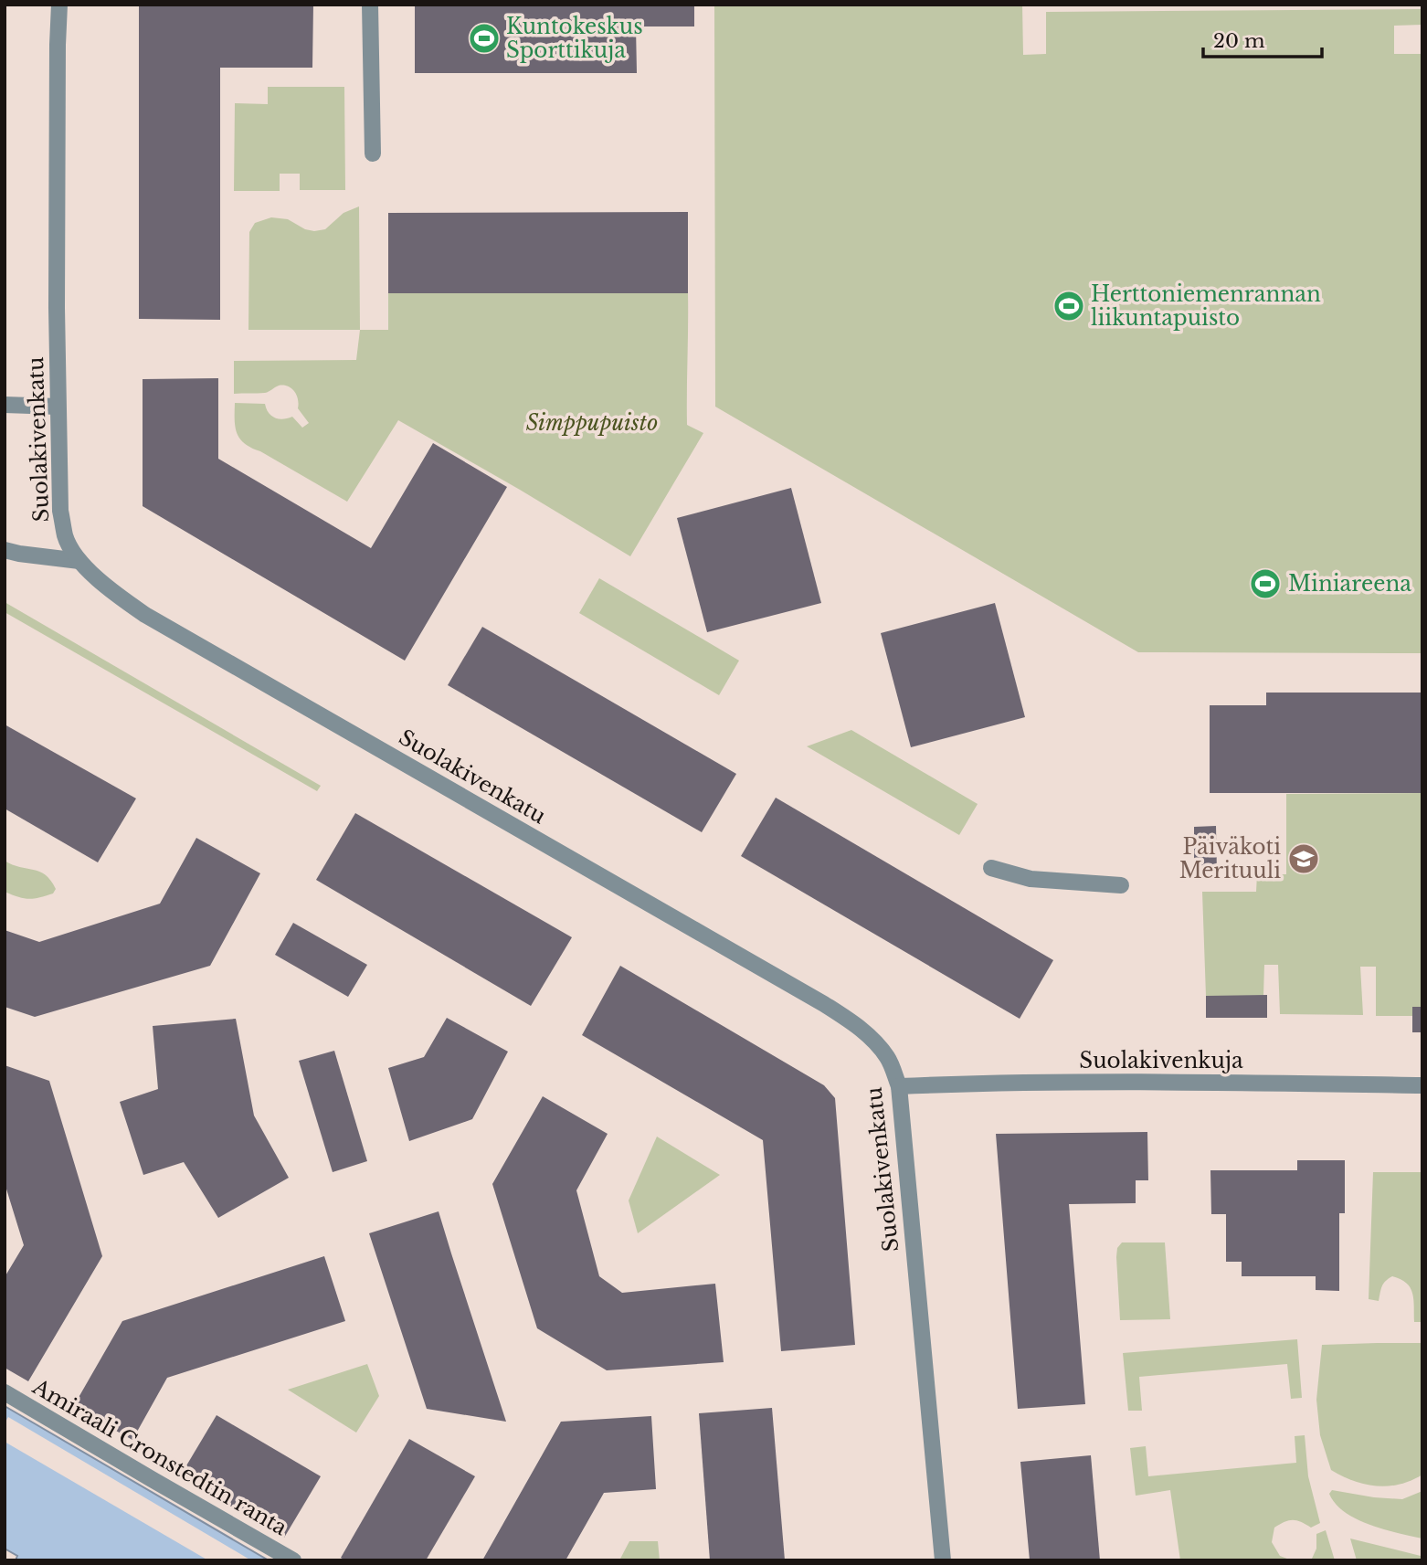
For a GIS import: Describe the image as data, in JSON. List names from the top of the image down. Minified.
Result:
{"streets":{"street":["Suolakivenkatu","Suolakivenkuja","Amiraali Cronstedtin ranta"]},"crossings":[["Suolakivenkatu","Suolakivenkuja"]],"parks":["Simppupuisto"],"places":{"sports":["Kuntokeskus Sporttikuja","Herttoniemenrannan liikuntapuisto","Miniareena"],"school or university":["Päiväkoti Merituuli"]},"scale_bar":"20 m"}
